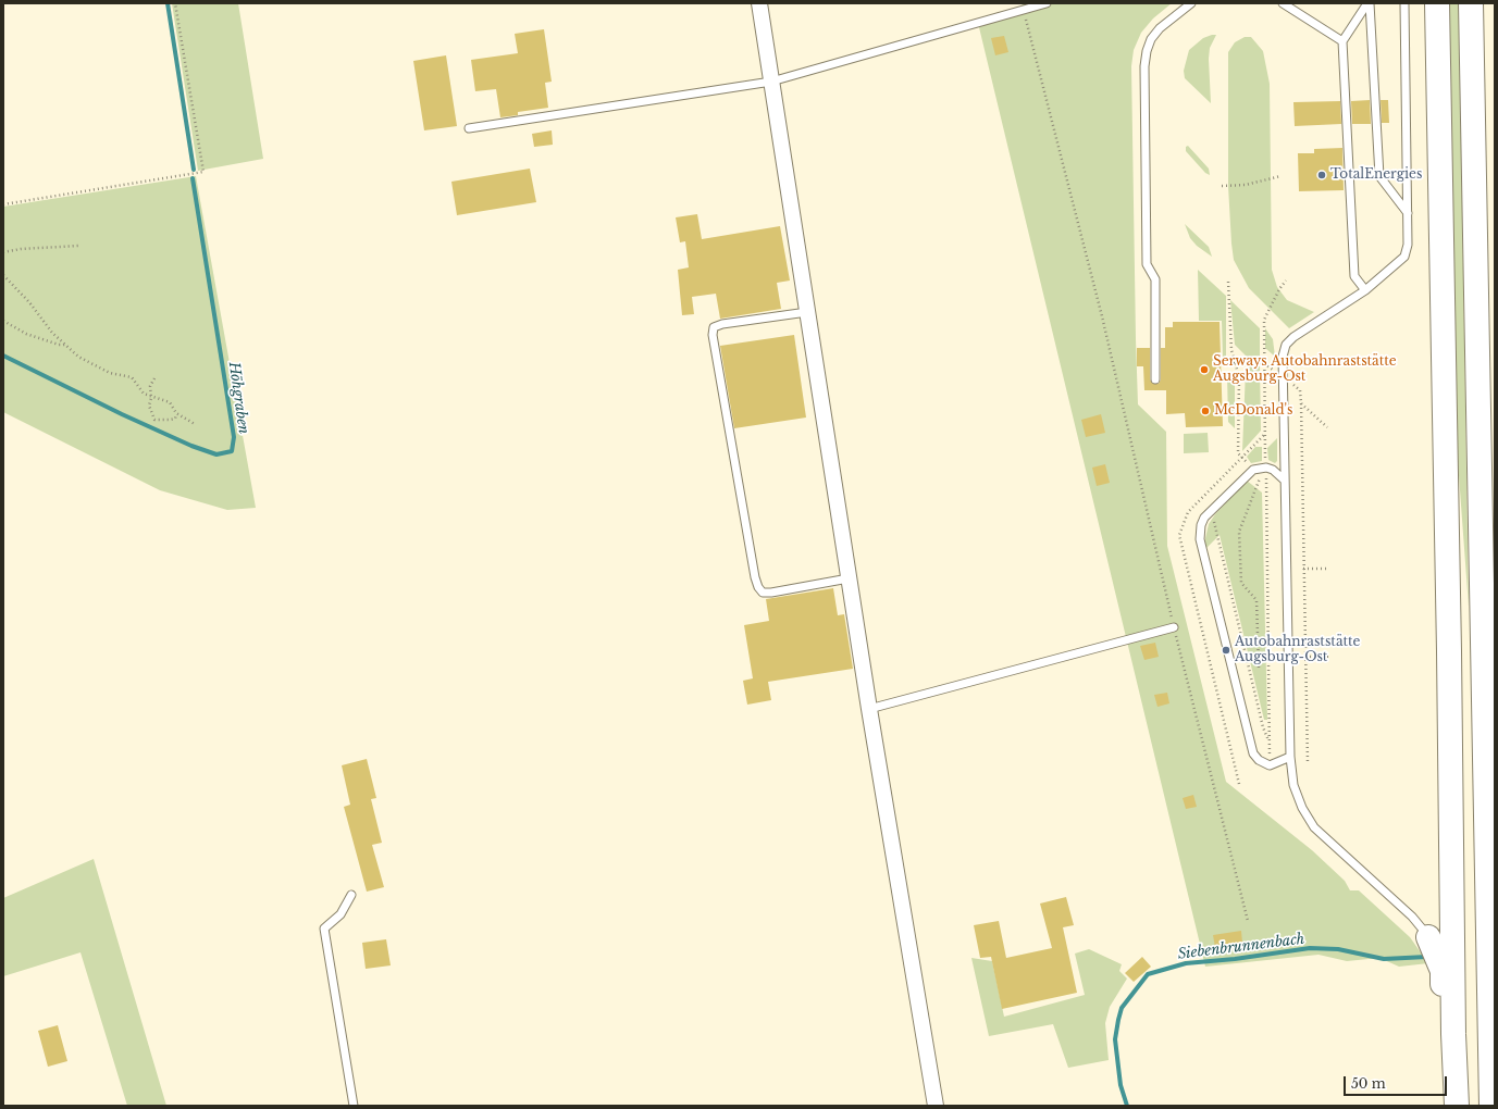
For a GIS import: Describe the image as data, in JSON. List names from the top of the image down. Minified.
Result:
{"water":["Höhgraben","Siebenbrunnenbach"],"places":["TotalEnergies","Serways Autobahnraststätte Augsburg-Ost","McDonald's","Autobahnraststätte Augsburg-Ost"],"scale_bar":"50 m"}
